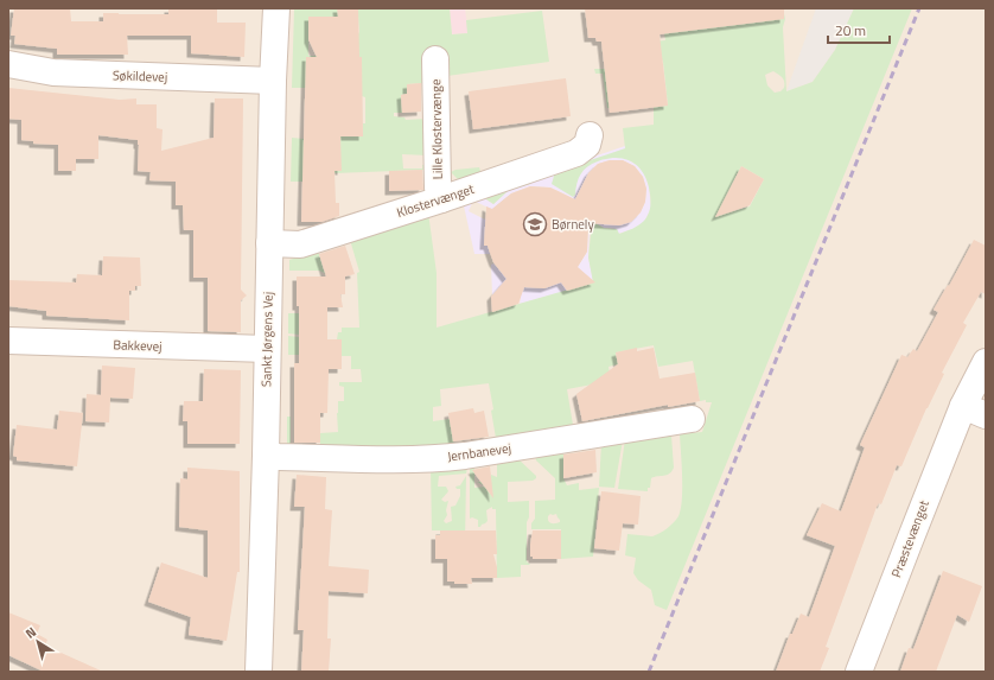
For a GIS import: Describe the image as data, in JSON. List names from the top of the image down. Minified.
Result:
{"streets":{"street":["Søkildevej","Lille Klostervænge","Klostervænget","Sankt Jørgens Vej","Bakkevej","Jernbanevej","Præstevænget"]},"crossings":[["Søkildevej","Sankt Jørgens Vej"],["Lille Klostervænge","Klostervænget"],["Klostervænget","Sankt Jørgens Vej"],["Sankt Jørgens Vej","Bakkevej"],["Sankt Jørgens Vej","Jernbanevej"]],"places":{"school or university":["Børnely"]},"scale_bar":"20 m","north":"top left"}
